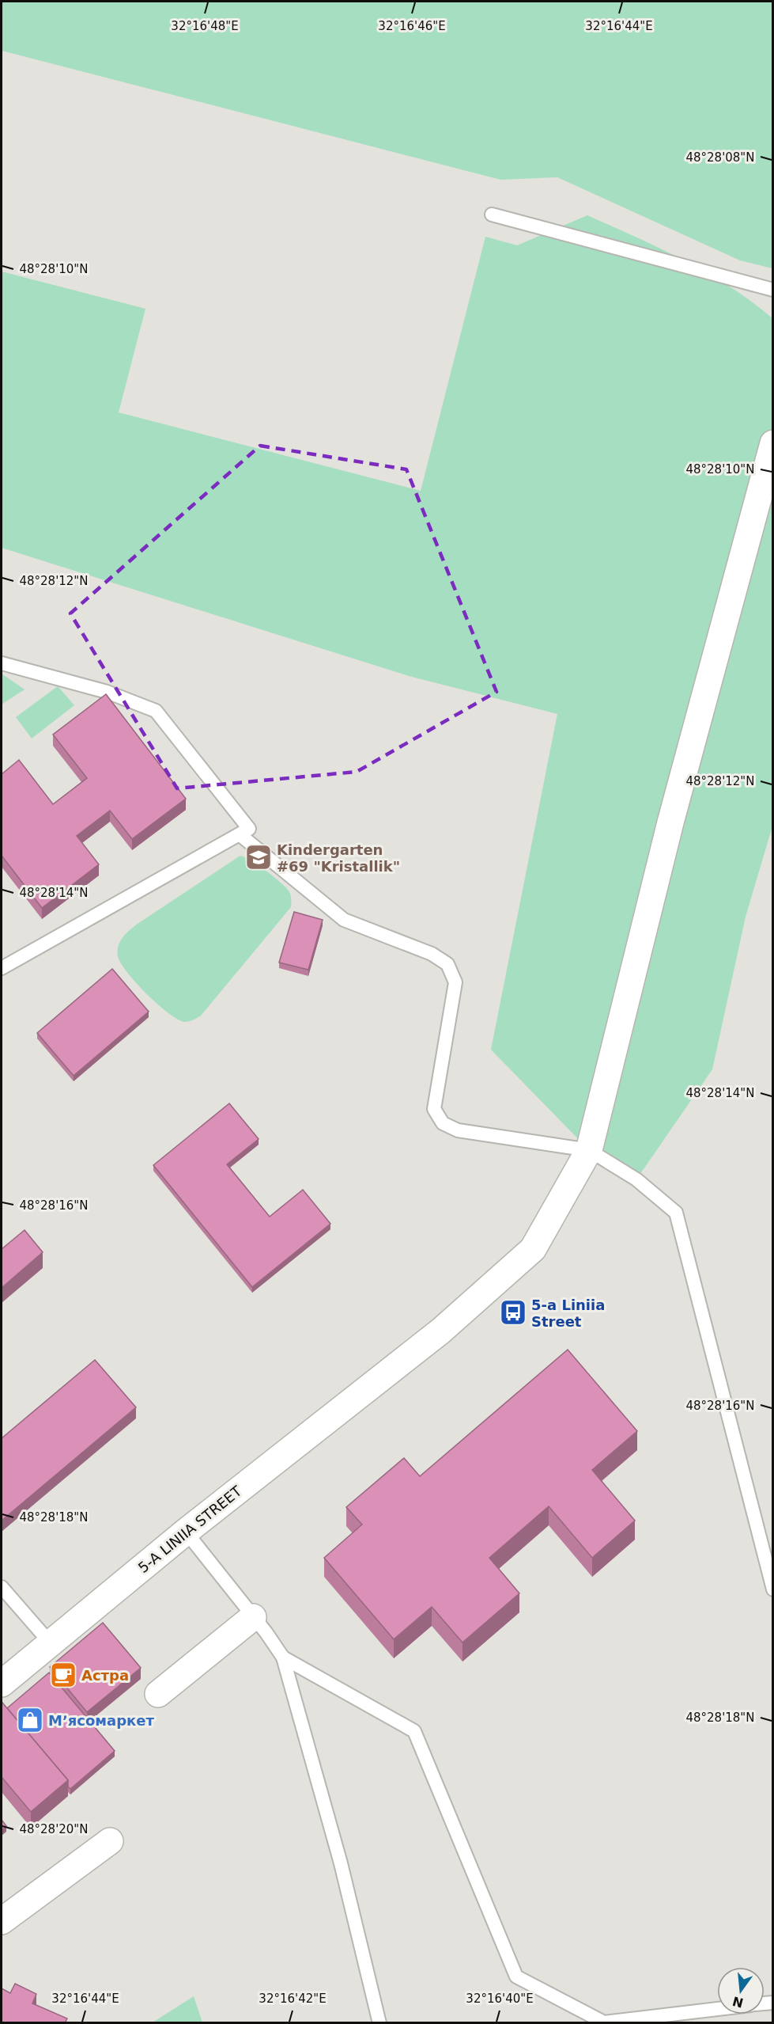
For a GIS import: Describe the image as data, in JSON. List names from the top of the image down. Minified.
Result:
{"streets":{"street":["5-A LINIIA STREET"]},"places":{"school or university":["Kindergarten #69 \"Kristallik\""],"bus stop":["5-a Liniia Street"],"cafe":["Астра"],"shop":["Мʼясомаркет"]},"north":"bottom","coordinates":["32°16'48\"E","32°16'46\"E","32°16'44\"E","48°28'08\"N","48°28'10\"N","48°28'12\"N","48°28'14\"N","48°28'16\"N","48°28'18\"N","48°28'20\"N","32°16'42\"E","32°16'40\"E"]}
